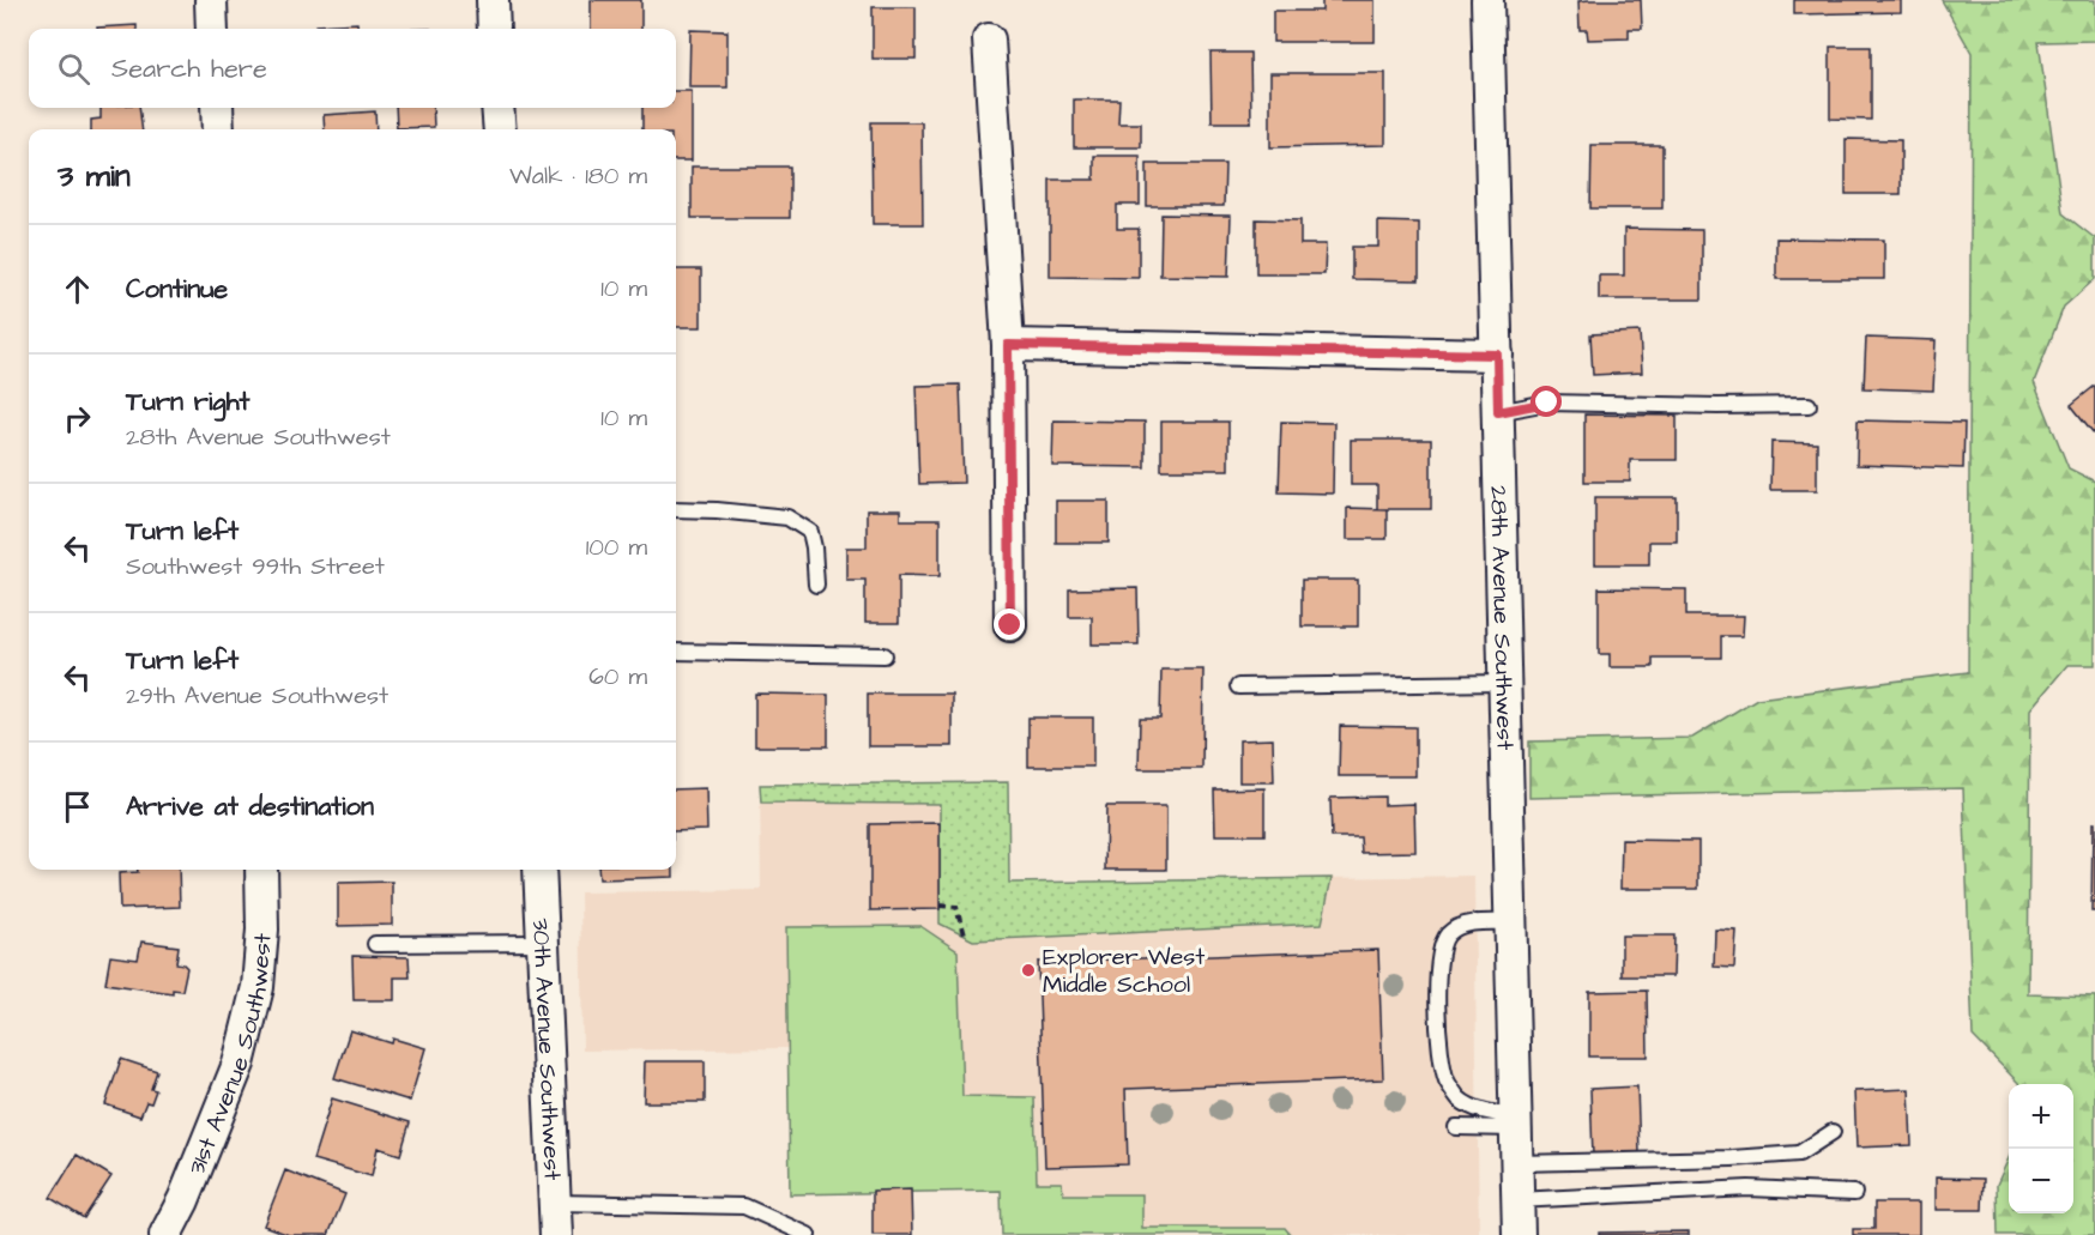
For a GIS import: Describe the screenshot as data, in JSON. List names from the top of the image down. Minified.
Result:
{"streets":{"street":["28th Avenue Southwest","30th Avenue Southwest","31st Avenue Southwest"]},"places":["Explorer West Middle School"],"page":{"search":"Search here","heading":["3 min","Walk · 180 m"],"list":[["Continue","10 m"],["Turn right","28th Avenue Southwest","10 m"],["Turn left","Southwest 99th Street","100 m"],["Turn left","29th Avenue Southwest","60 m"],"Arrive at destination"],"map_buttons":["+","−"]}}
